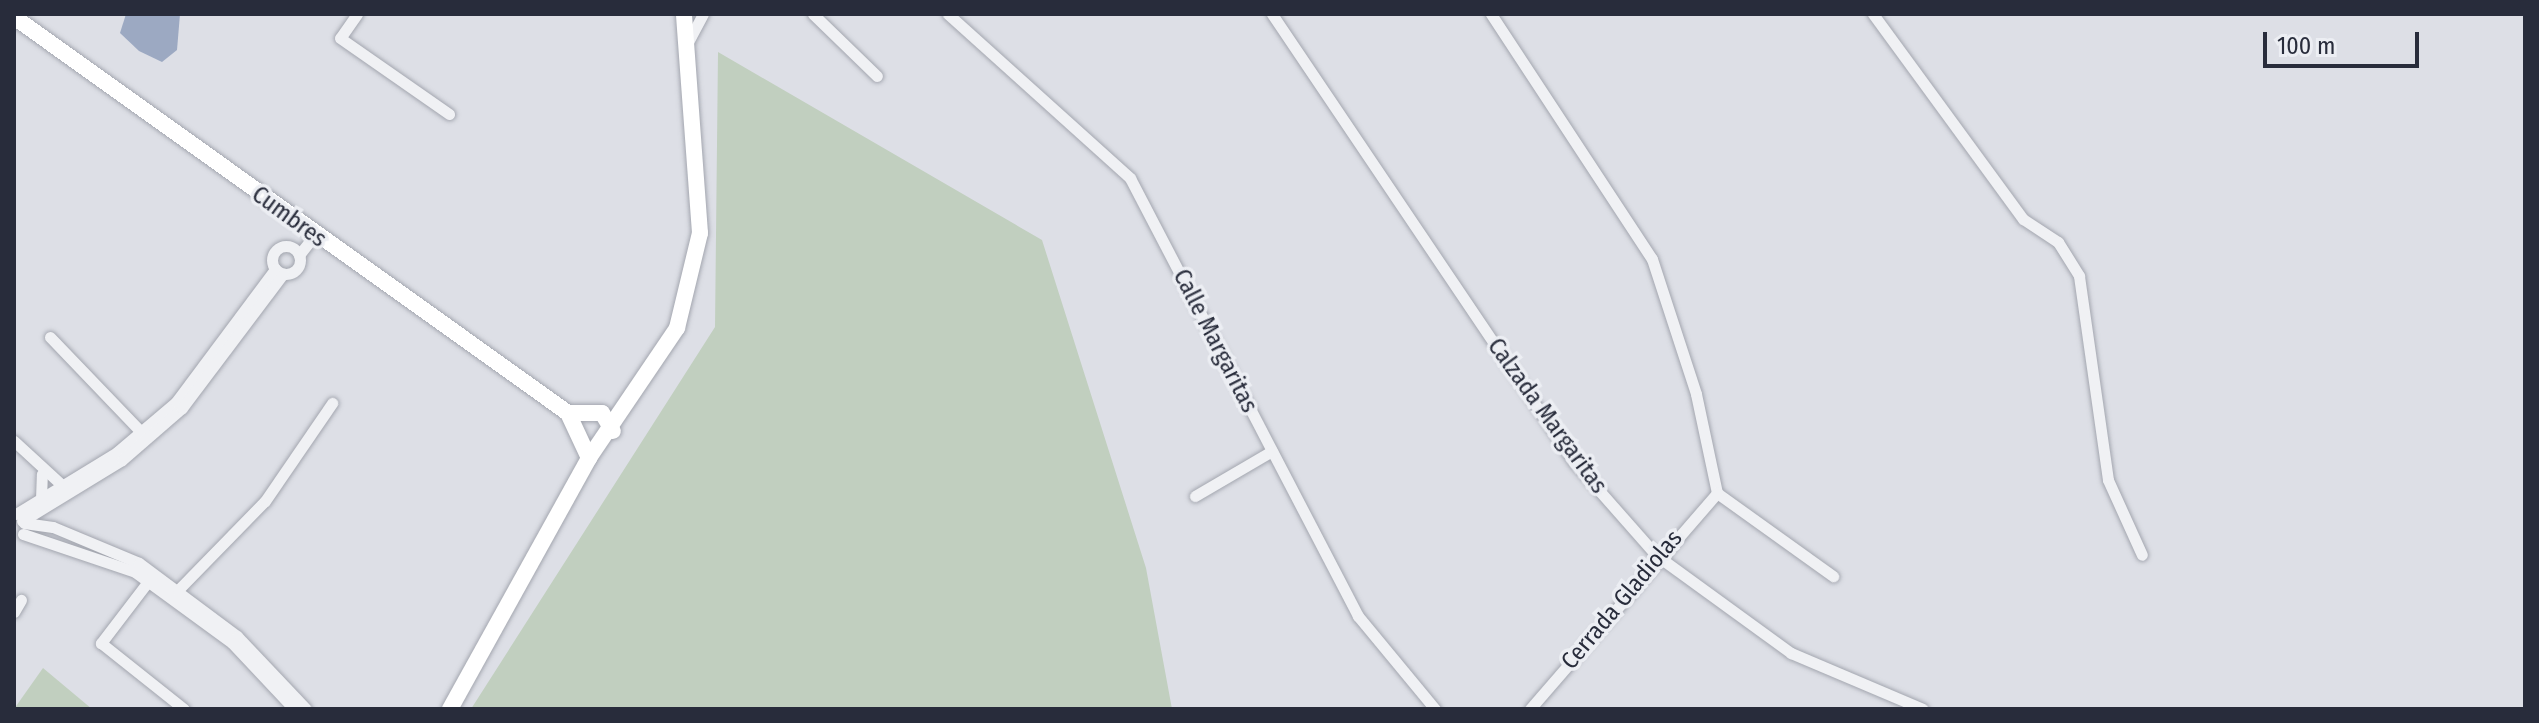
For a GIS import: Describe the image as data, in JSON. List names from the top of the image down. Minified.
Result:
{"streets":{"street":["Cumbres","Calle Margaritas","Calzada Margaritas","Cerrada Gladiolas"]},"crossings":[["Calzada Margaritas","Cerrada Gladiolas"]],"scale_bar":"100 m"}
